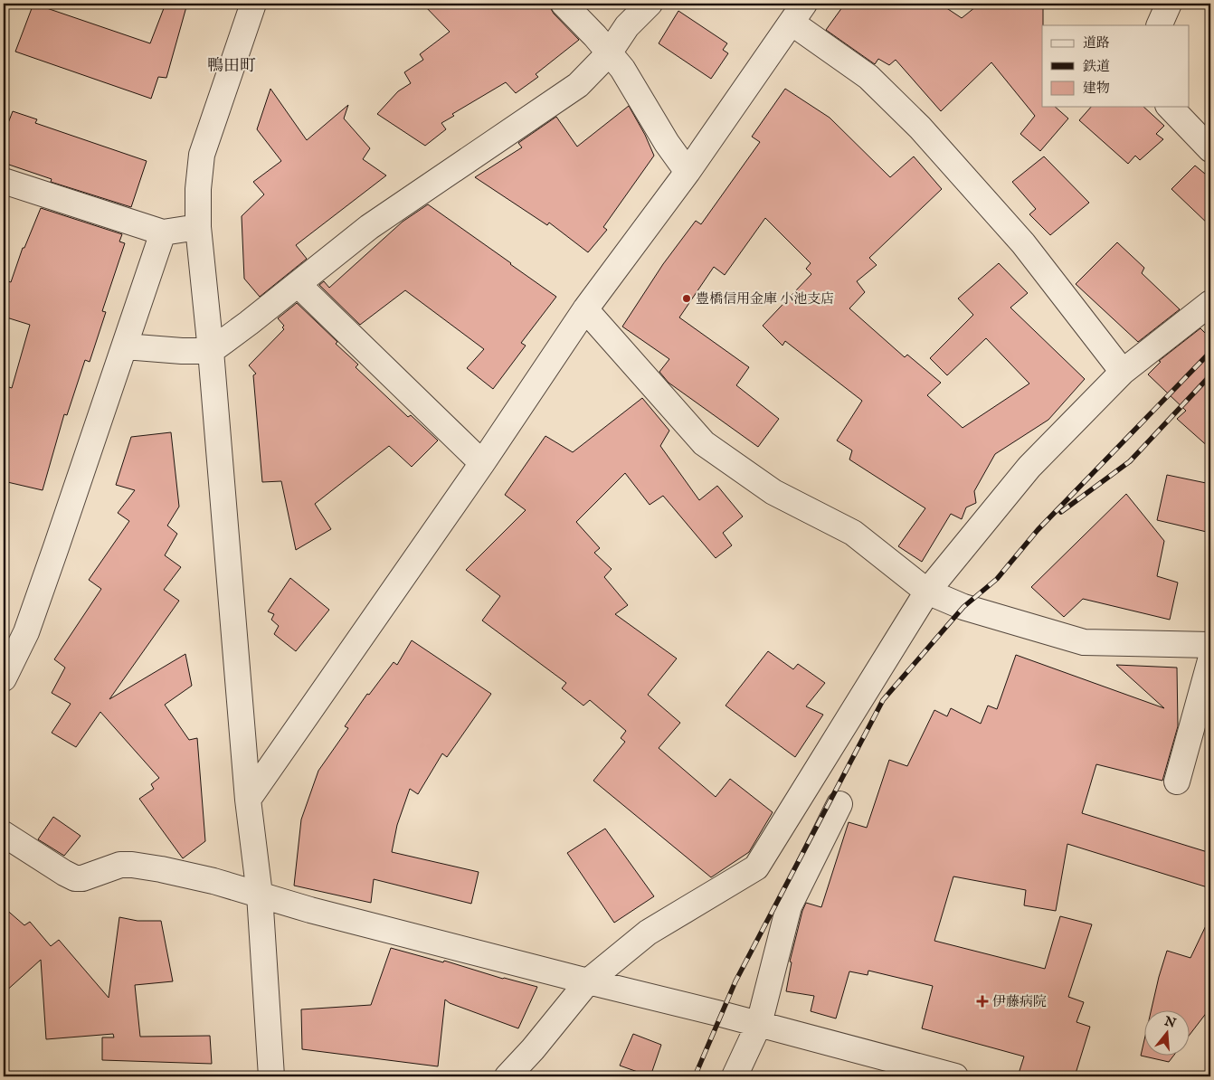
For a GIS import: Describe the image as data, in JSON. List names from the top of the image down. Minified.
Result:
{"districts":["鴨田町"],"places":{"other":["豊橋信用金庫 小池支店"],"health":["伊藤病院"]},"legend":["道路","鉄道","建物"],"north":"top"}
